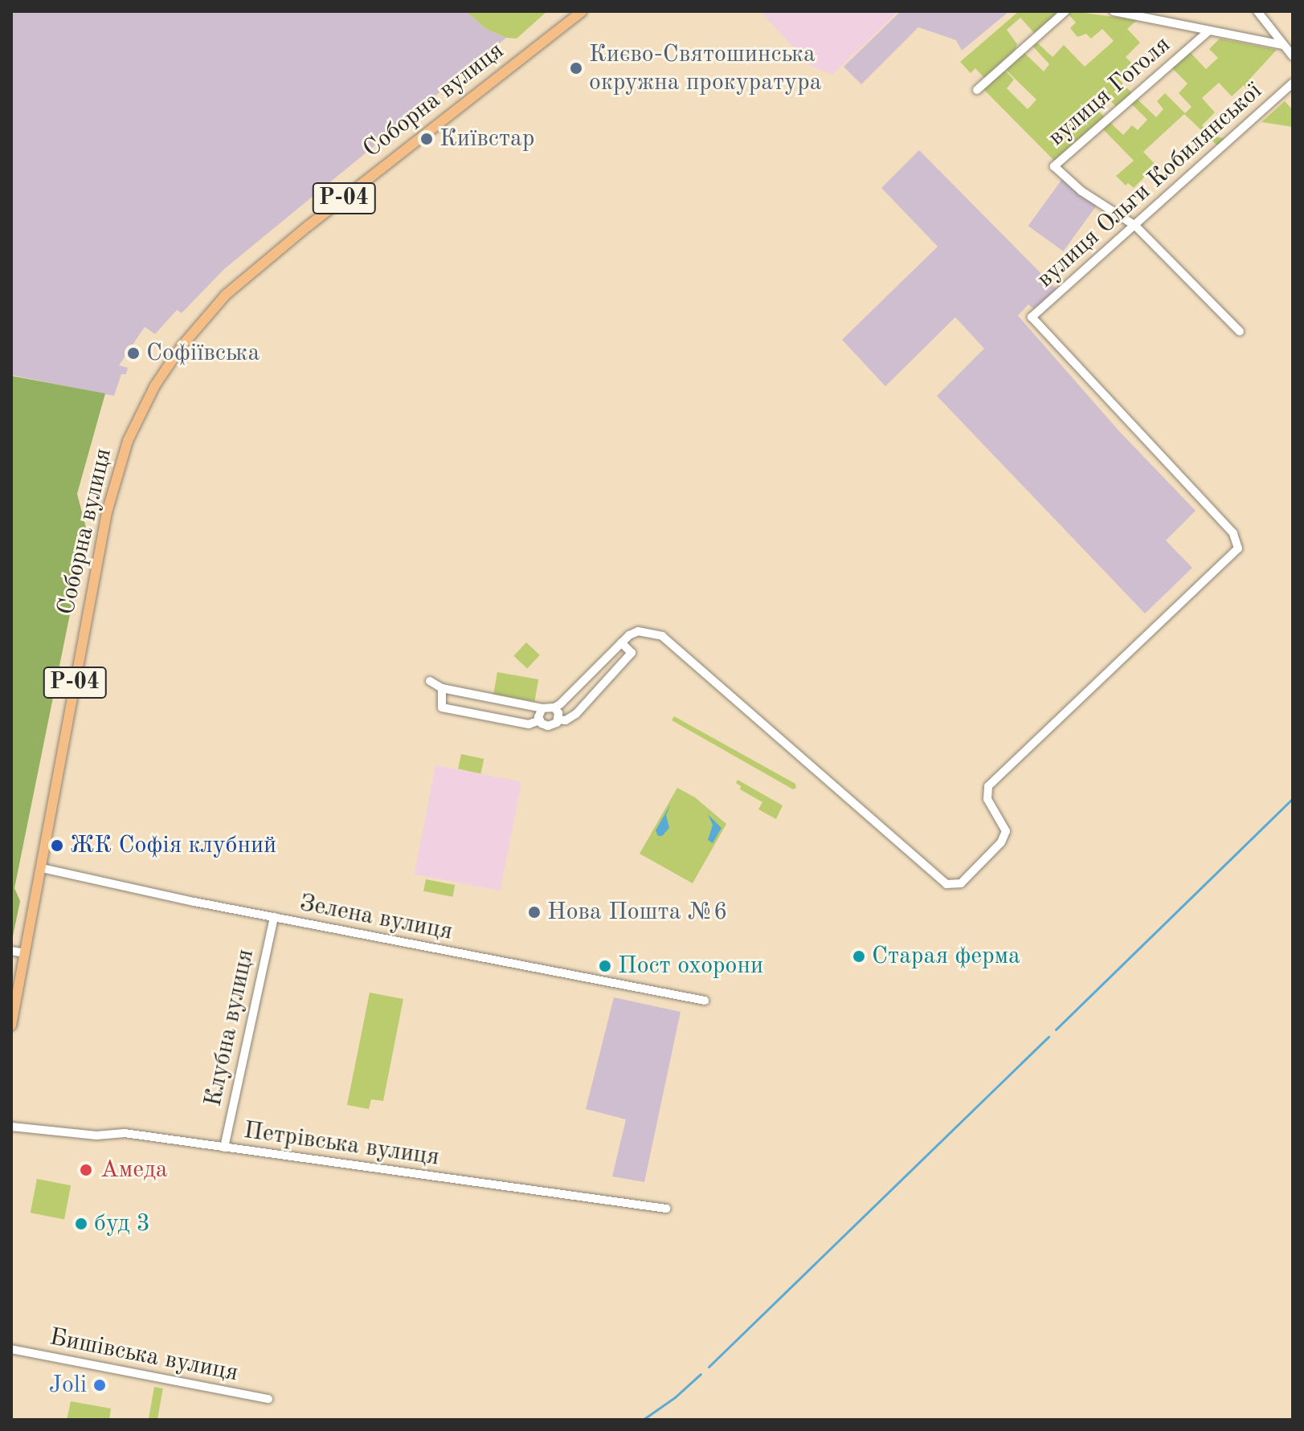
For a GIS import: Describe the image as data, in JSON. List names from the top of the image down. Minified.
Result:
{"streets":{"main road":["Соборна вулиця","Р-04"],"street":["вулиця Гоголя","вулиця Ольги Кобилянської","Зелена вулиця","Клубна вулиця","Петрівська вулиця","Бишівська вулиця"]},"crossings":[["вулиця Гоголя","вулиця Ольги Кобилянської"],["Соборна вулиця","Зелена вулиця"],["Зелена вулиця","Клубна вулиця"],["Клубна вулиця","Петрівська вулиця"]],"places":["Києво-Святошинська окружна прокуратура","Київстар","Софіївська","ЖК Софія клубний","Нова Пошта №6","Старая ферма","Пост охорони","Амеда","буд 3","Joli"]}
